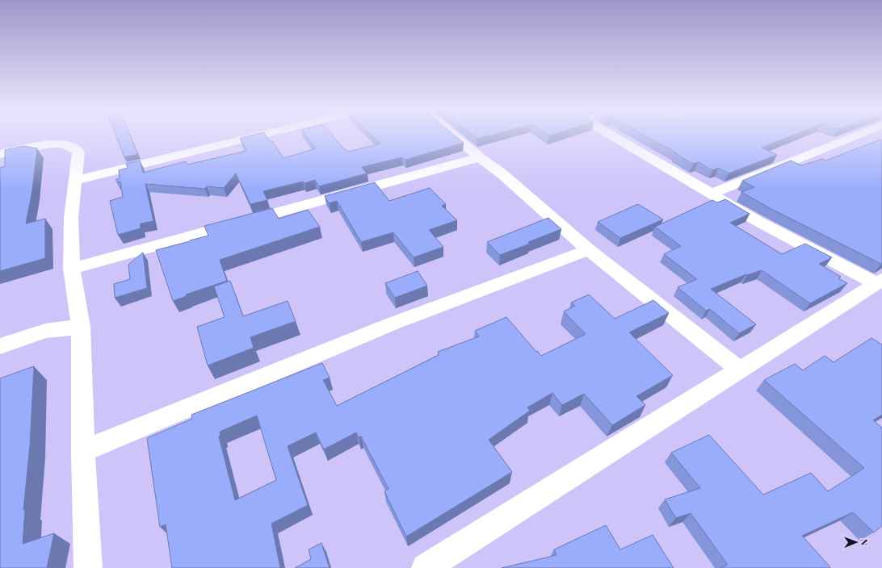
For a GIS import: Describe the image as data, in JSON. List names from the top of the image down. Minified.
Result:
{"north":"right"}
